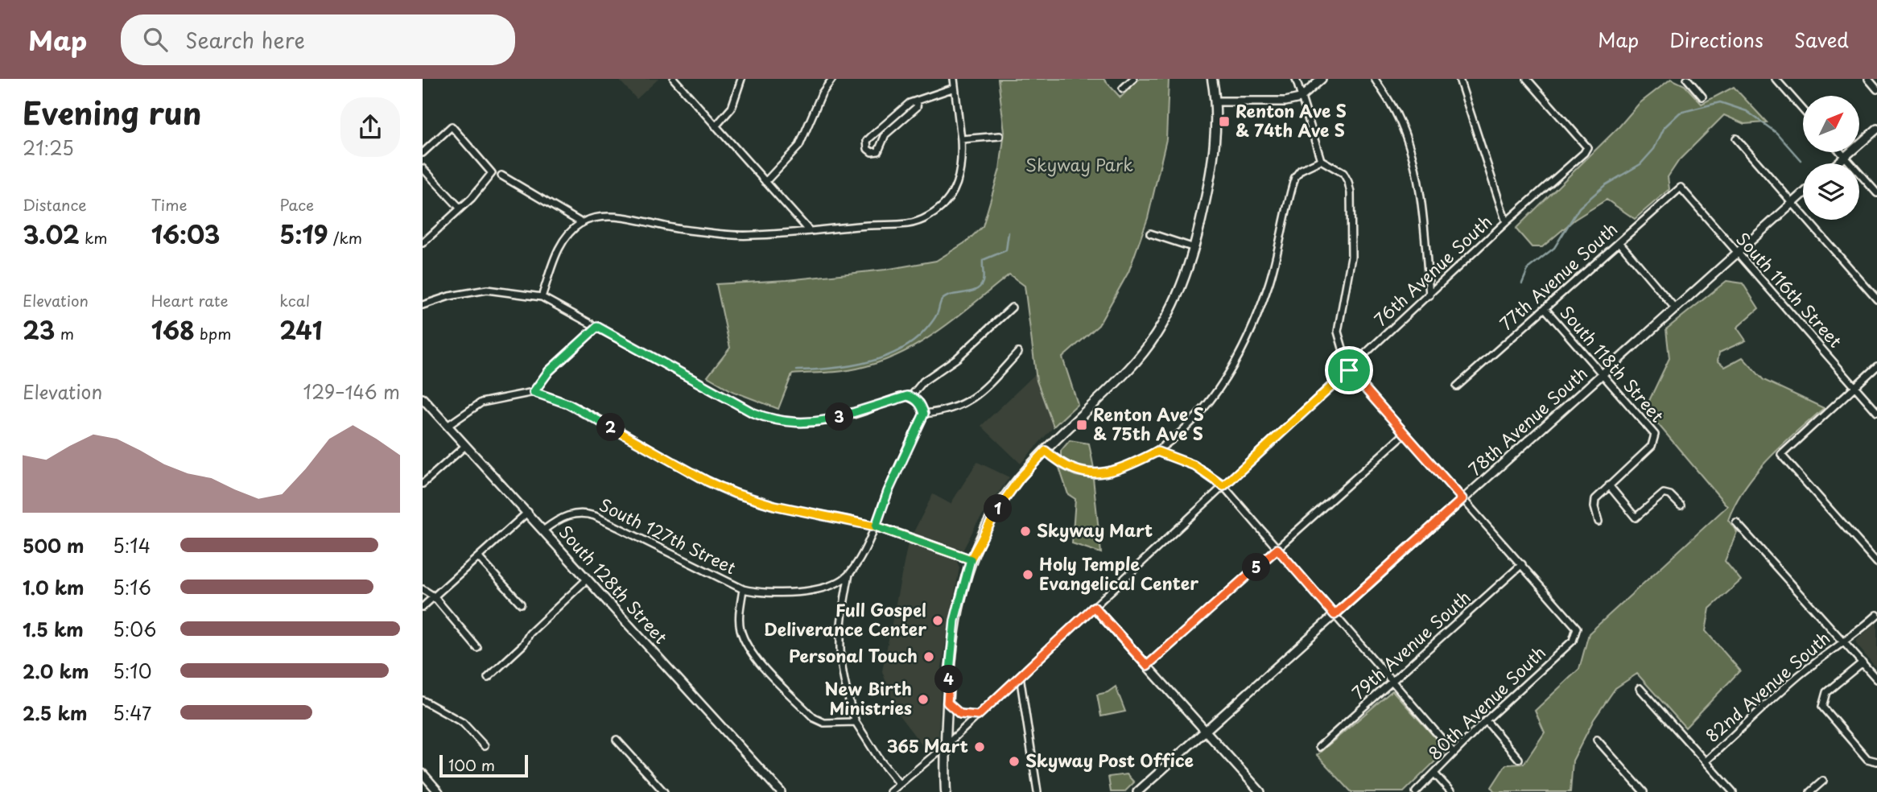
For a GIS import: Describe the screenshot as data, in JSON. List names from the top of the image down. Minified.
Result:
{"streets":{"street":["76th Avenue South","77th Avenue South","South 116th Street","South 118th Street","78th Avenue South","South 127th Street","South 128th Street","79th Avenue South","82nd Avenue South","80th Avenue South"]},"crossings":[["77th Avenue South","South 116th Street"],["77th Avenue South","South 118th Street"],["South 116th Street","78th Avenue South"],["South 118th Street","78th Avenue South"],["South 127th Street","South 128th Street"],["79th Avenue South","80th Avenue South"]],"parks":["Skyway Park"],"places":{"transit":["Renton Ave S & 74th Ave S","Renton Ave S & 75th Ave S"],"other":["Skyway Mart","Holy Temple Evangelical Center","Full Gospel Deliverance Center","Personal Touch","New Birth Ministries","365 Mart","Skyway Post Office"]},"scale_bar":"100 m","north":"top right","page":{"header":"Map","search":"Search here","nav":["Map","Directions","Saved"],"heading":["Evening run","21:25"],"stats":[["Distance","3.02 km"],["Time","16:03"],["Pace","5:19 /km"],["Elevation","23 m"],["Heart rate","168 bpm"],["kcal","241"]],"chart":["Elevation","129–146 m"],"pins":["3","2","1","5","4"],"list":[{"name":"500 m","note":"5:14"},{"name":"1.0 km","note":"5:16"},{"name":"1.5 km","note":"5:06"},{"name":"2.0 km","note":"5:10"},{"name":"2.5 km","note":"5:47"}],"scale":"100 m"}}
